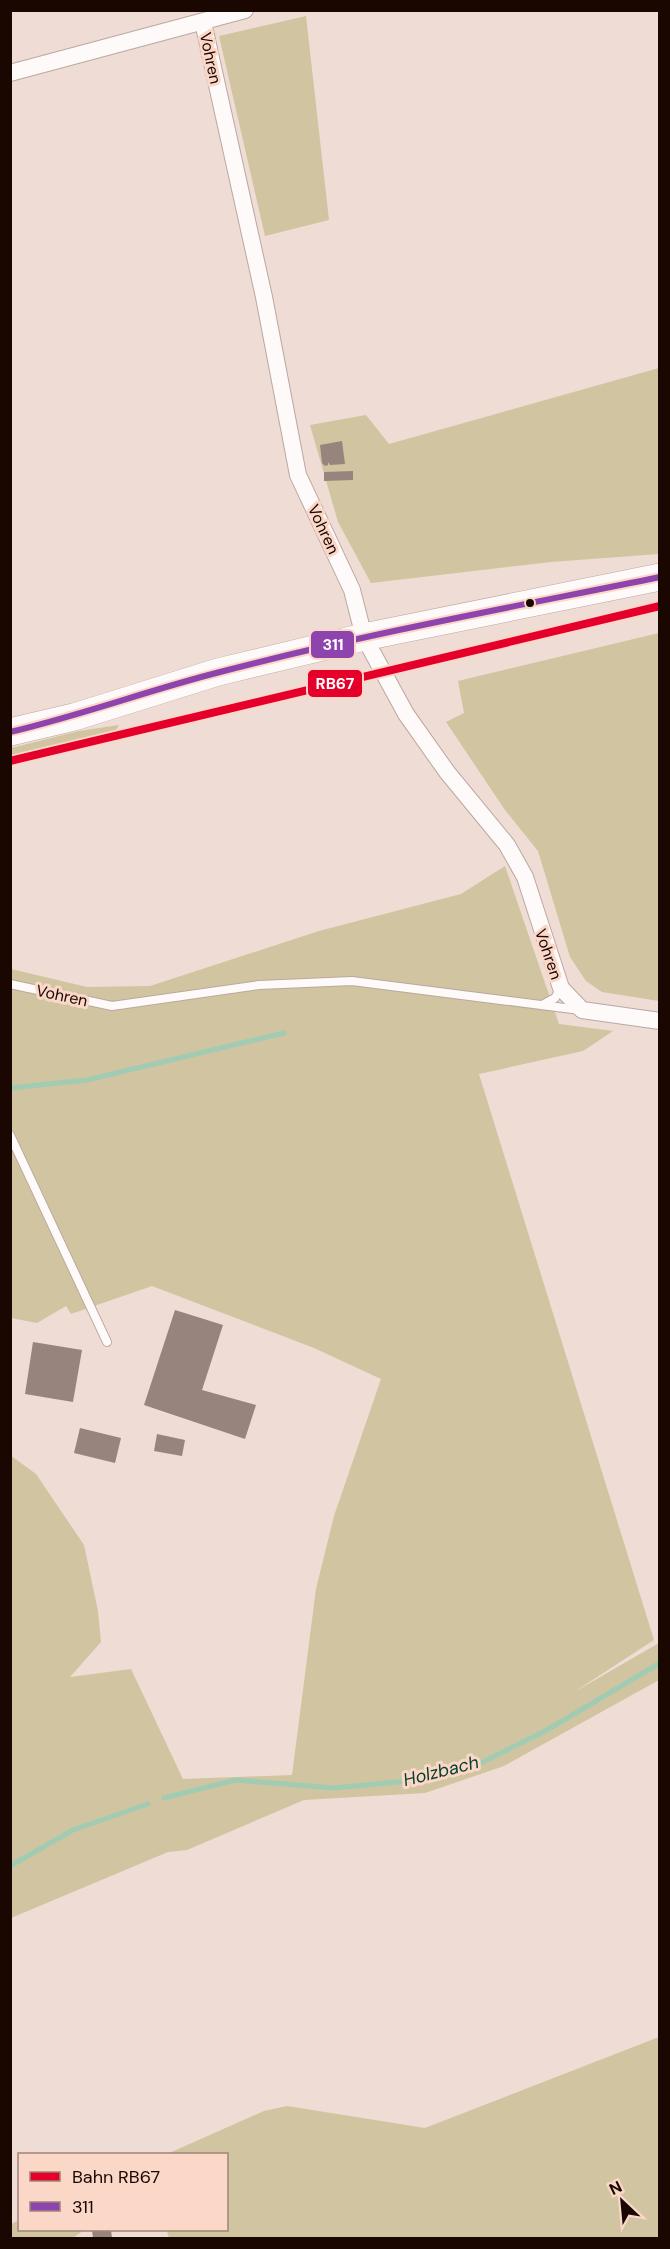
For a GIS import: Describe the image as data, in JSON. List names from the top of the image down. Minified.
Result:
{"streets":{"street":["Vohren"]},"water":["Holzbach"],"lines":["transit line 311","rail line RB67"],"legend":["Bahn RB67","311"],"north":"top left"}
